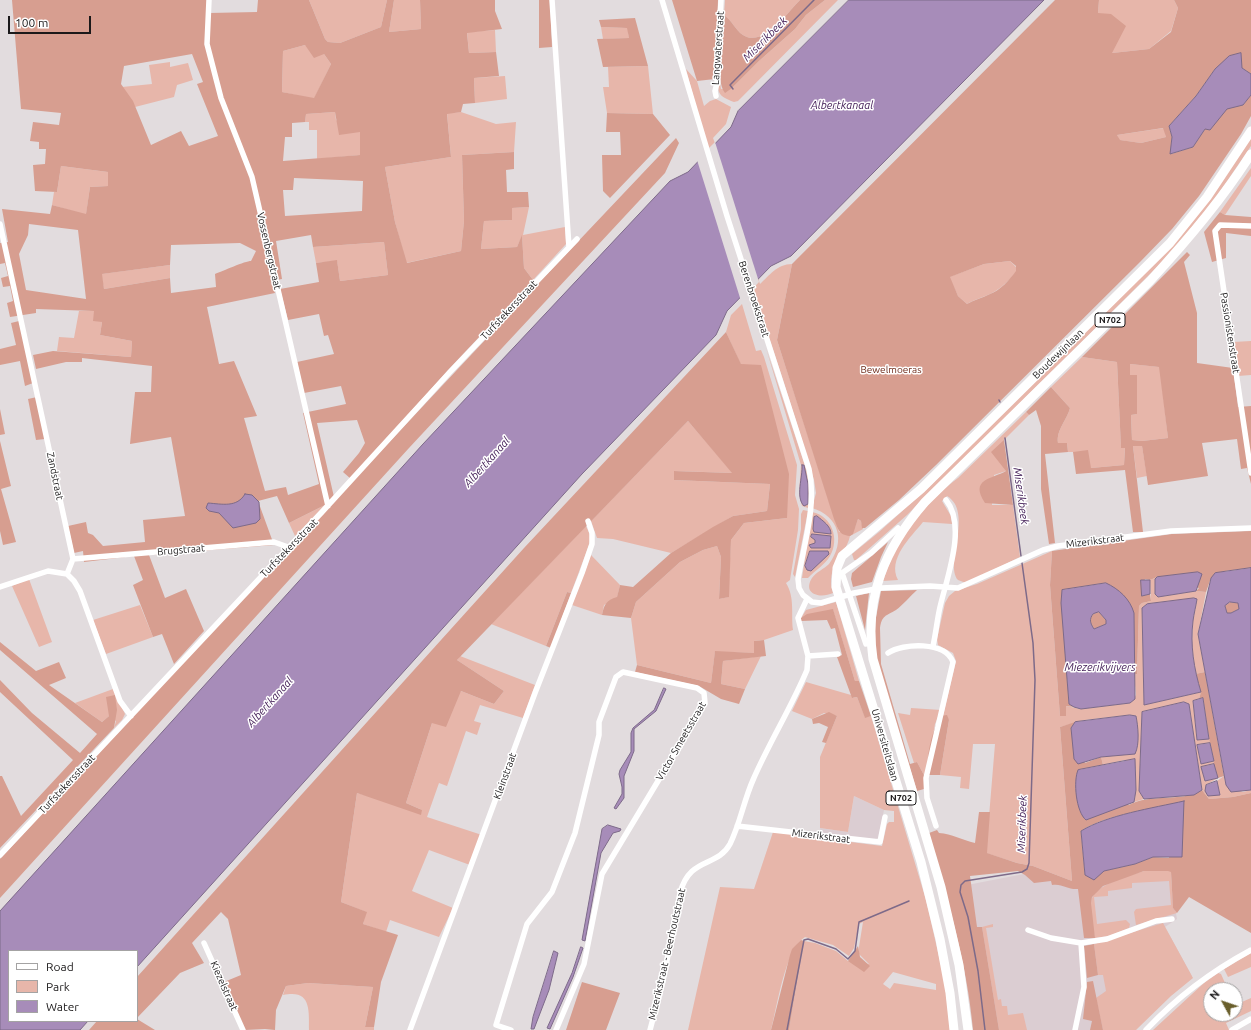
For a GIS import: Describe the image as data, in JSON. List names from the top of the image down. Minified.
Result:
{"streets":{"highway":["N702","Boudewijnlaan","Universiteitslaan"],"street":["Langwaterstraat","Vossenbergstraat","Berenbroekstraat","Turfstekersstraat","Passionistenstraat","Zandstraat","Mizerikstraat","Brugstraat","Victor Smeetsstraat","Kleinstraat","Mizerikstraat - Beerhoutstraat","Kiezelstraat"]},"crossings":[["Vossenbergstraat","Turfstekersstraat"],["Berenbroekstraat","Mizerikstraat"],["Turfstekersstraat","Brugstraat"],["Boudewijnlaan","Universiteitslaan"],["Zandstraat","Brugstraat"],["Mizerikstraat","Mizerikstraat - Beerhoutstraat"]],"water":["Miserikbeek","Albertkanaal","Miezerikvijvers"],"parks":["Bewelmoeras"],"legend":["Road","Park","Water"],"scale_bar":"100 m","north":"top left"}
